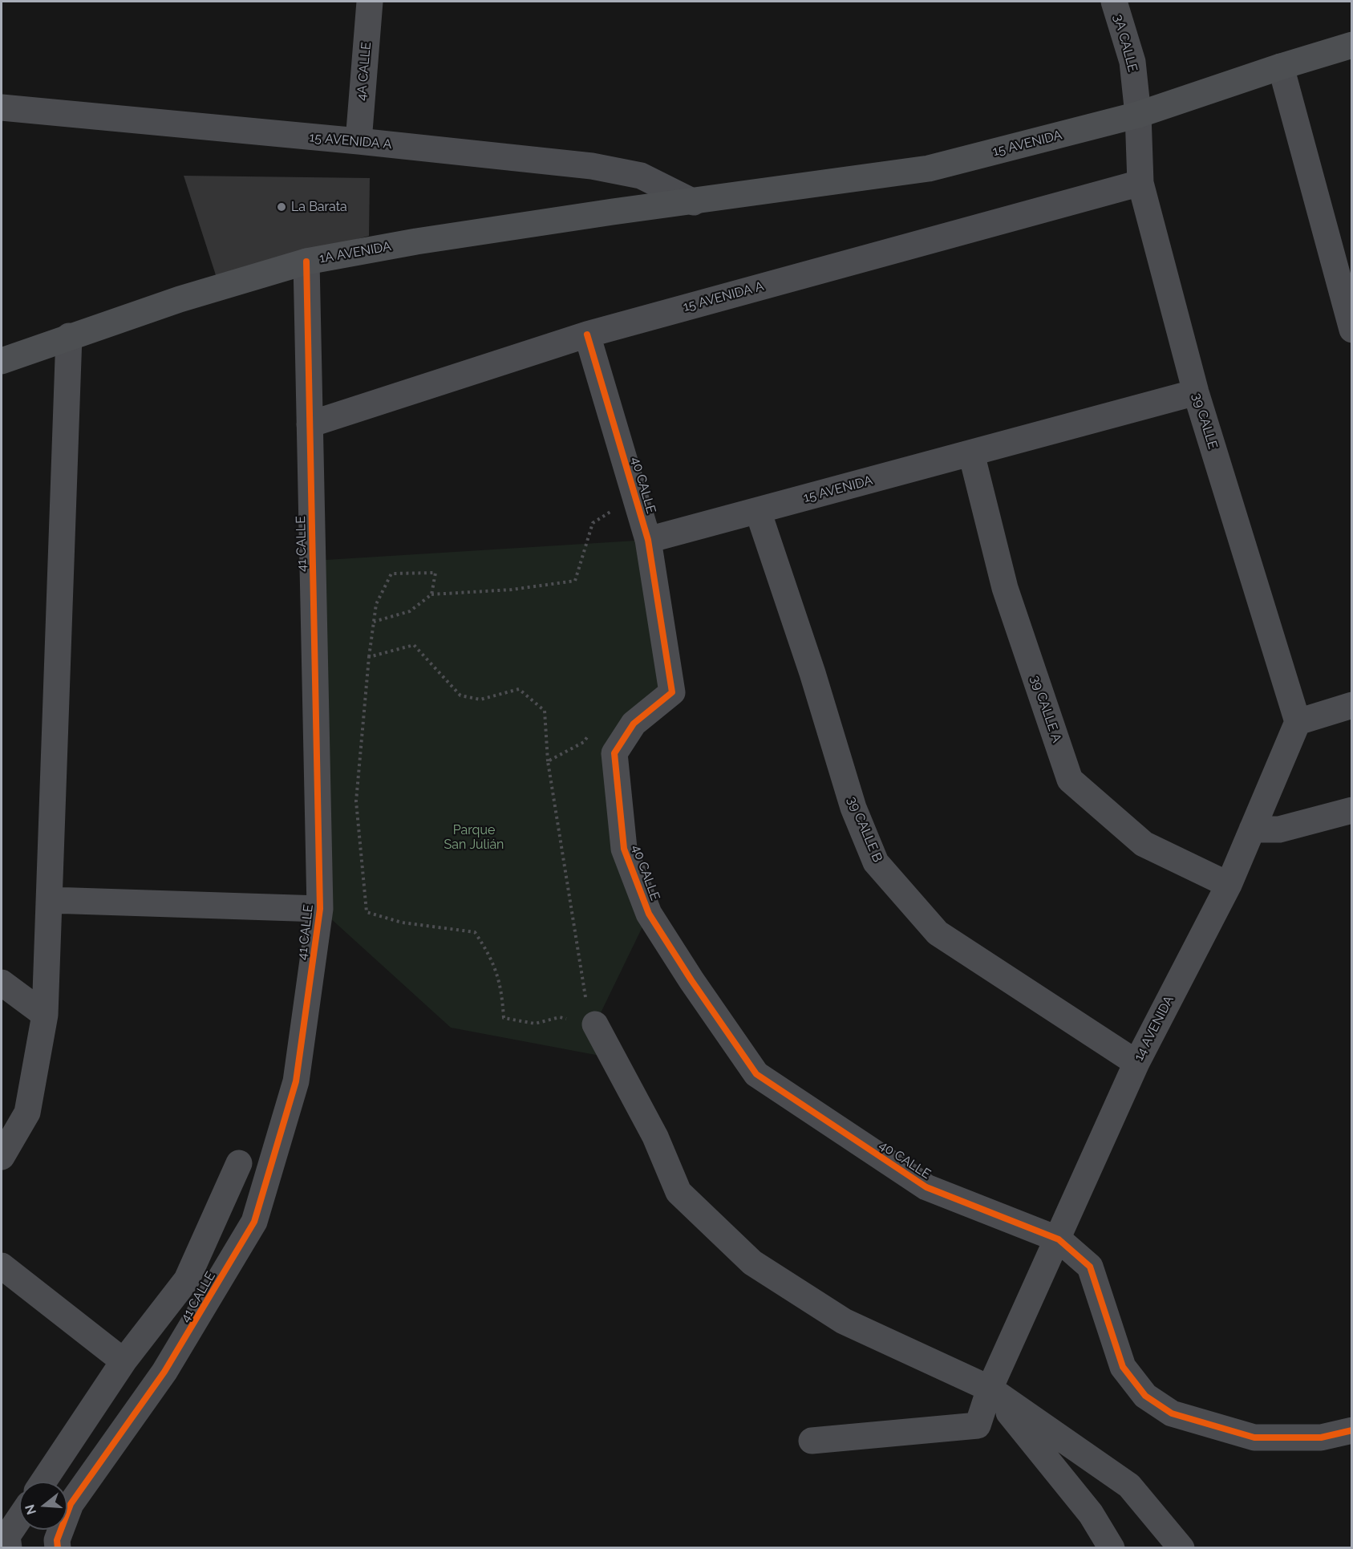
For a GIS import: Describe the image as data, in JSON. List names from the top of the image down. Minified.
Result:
{"streets":{"main road":["15 AVENIDA","1A AVENIDA"],"street":["3A CALLE","4A CALLE","15 AVENIDA A","39 CALLE","40 CALLE","41 CALLE","39 CALLE A","39 CALLE B","14 AVENIDA"]},"crossings":[["3A CALLE","15 AVENIDA"],["3A CALLE","39 CALLE"],["4A CALLE","15 AVENIDA A"],["15 AVENIDA A","15 AVENIDA"],["15 AVENIDA A","1A AVENIDA"],["15 AVENIDA A","39 CALLE"],["15 AVENIDA A","40 CALLE"],["15 AVENIDA A","41 CALLE"],["15 AVENIDA","1A AVENIDA"],["15 AVENIDA","39 CALLE"],["15 AVENIDA","40 CALLE"],["15 AVENIDA","39 CALLE A"],["15 AVENIDA","39 CALLE B"],["1A AVENIDA","41 CALLE"],["39 CALLE","14 AVENIDA"],["40 CALLE","14 AVENIDA"],["39 CALLE A","14 AVENIDA"],["39 CALLE B","14 AVENIDA"]],"parks":["Parque San Julián"],"places":["La Barata"],"north":"left"}
